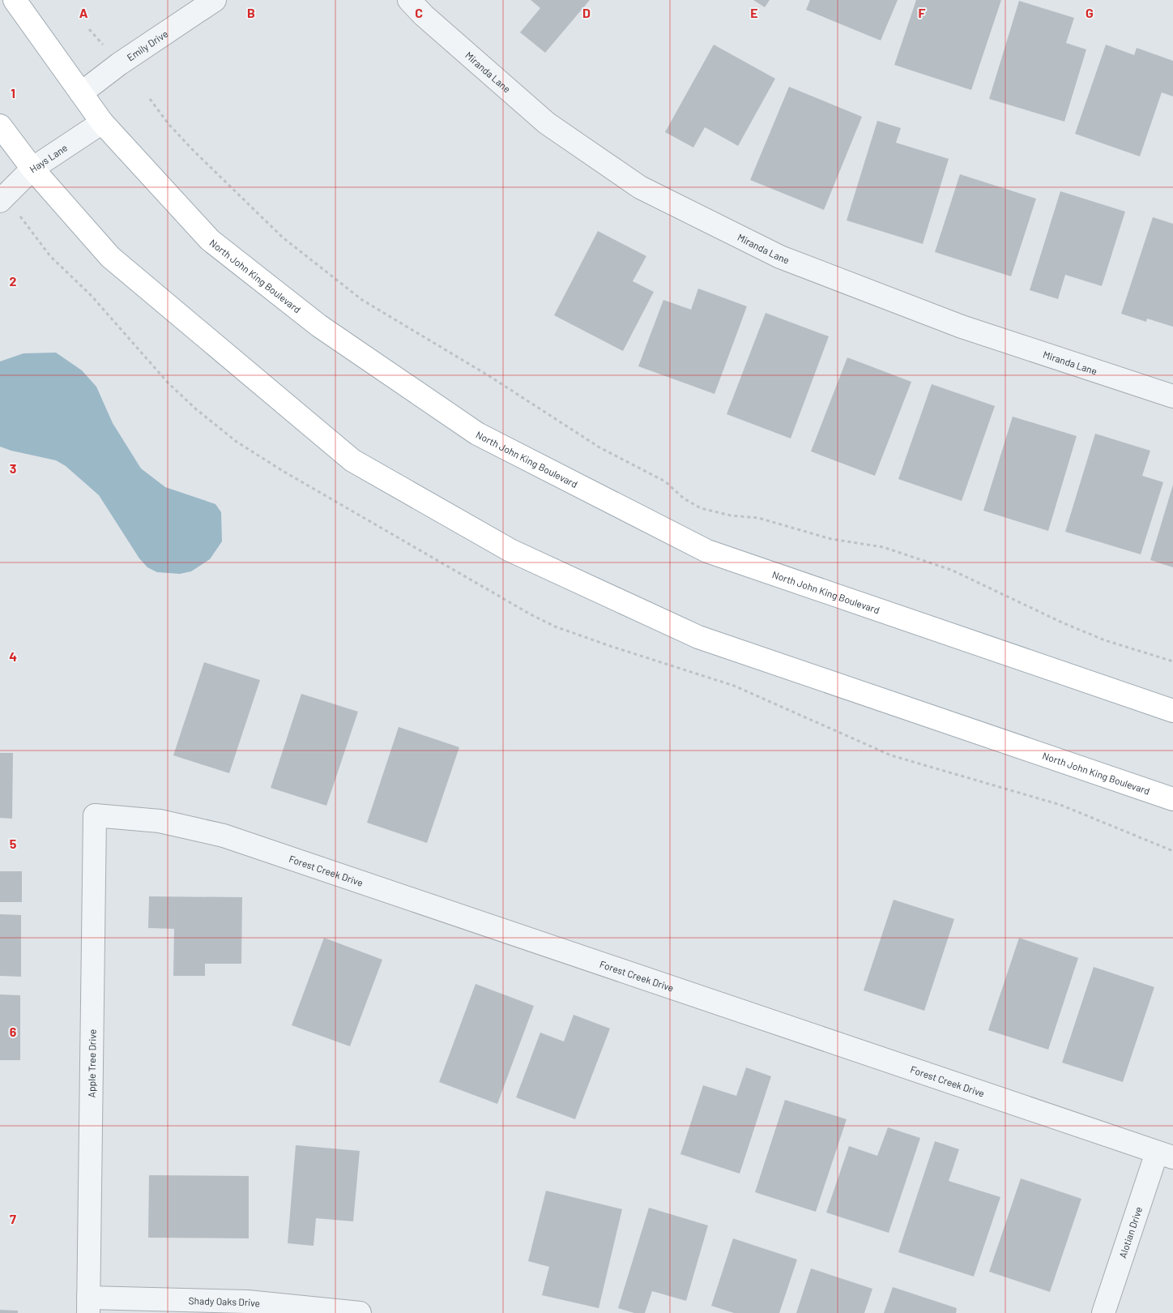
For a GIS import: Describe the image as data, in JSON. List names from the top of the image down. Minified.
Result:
{"streets":{"main road":["North John King Boulevard"],"street":["Emily Drive","Miranda Lane","Hays Lane","Forest Creek Drive","Apple Tree Drive","Alotian Drive","Shady Oaks Drive"]},"crossings":[["Emily Drive","North John King Boulevard"],["Hays Lane","North John King Boulevard"],["Forest Creek Drive","Apple Tree Drive"],["Forest Creek Drive","Alotian Drive"],["Apple Tree Drive","Shady Oaks Drive"]],"grid":{"columns":["A","B","C","D","E","F","G"],"rows":["1","2","3","4","5","6","7"]}}
